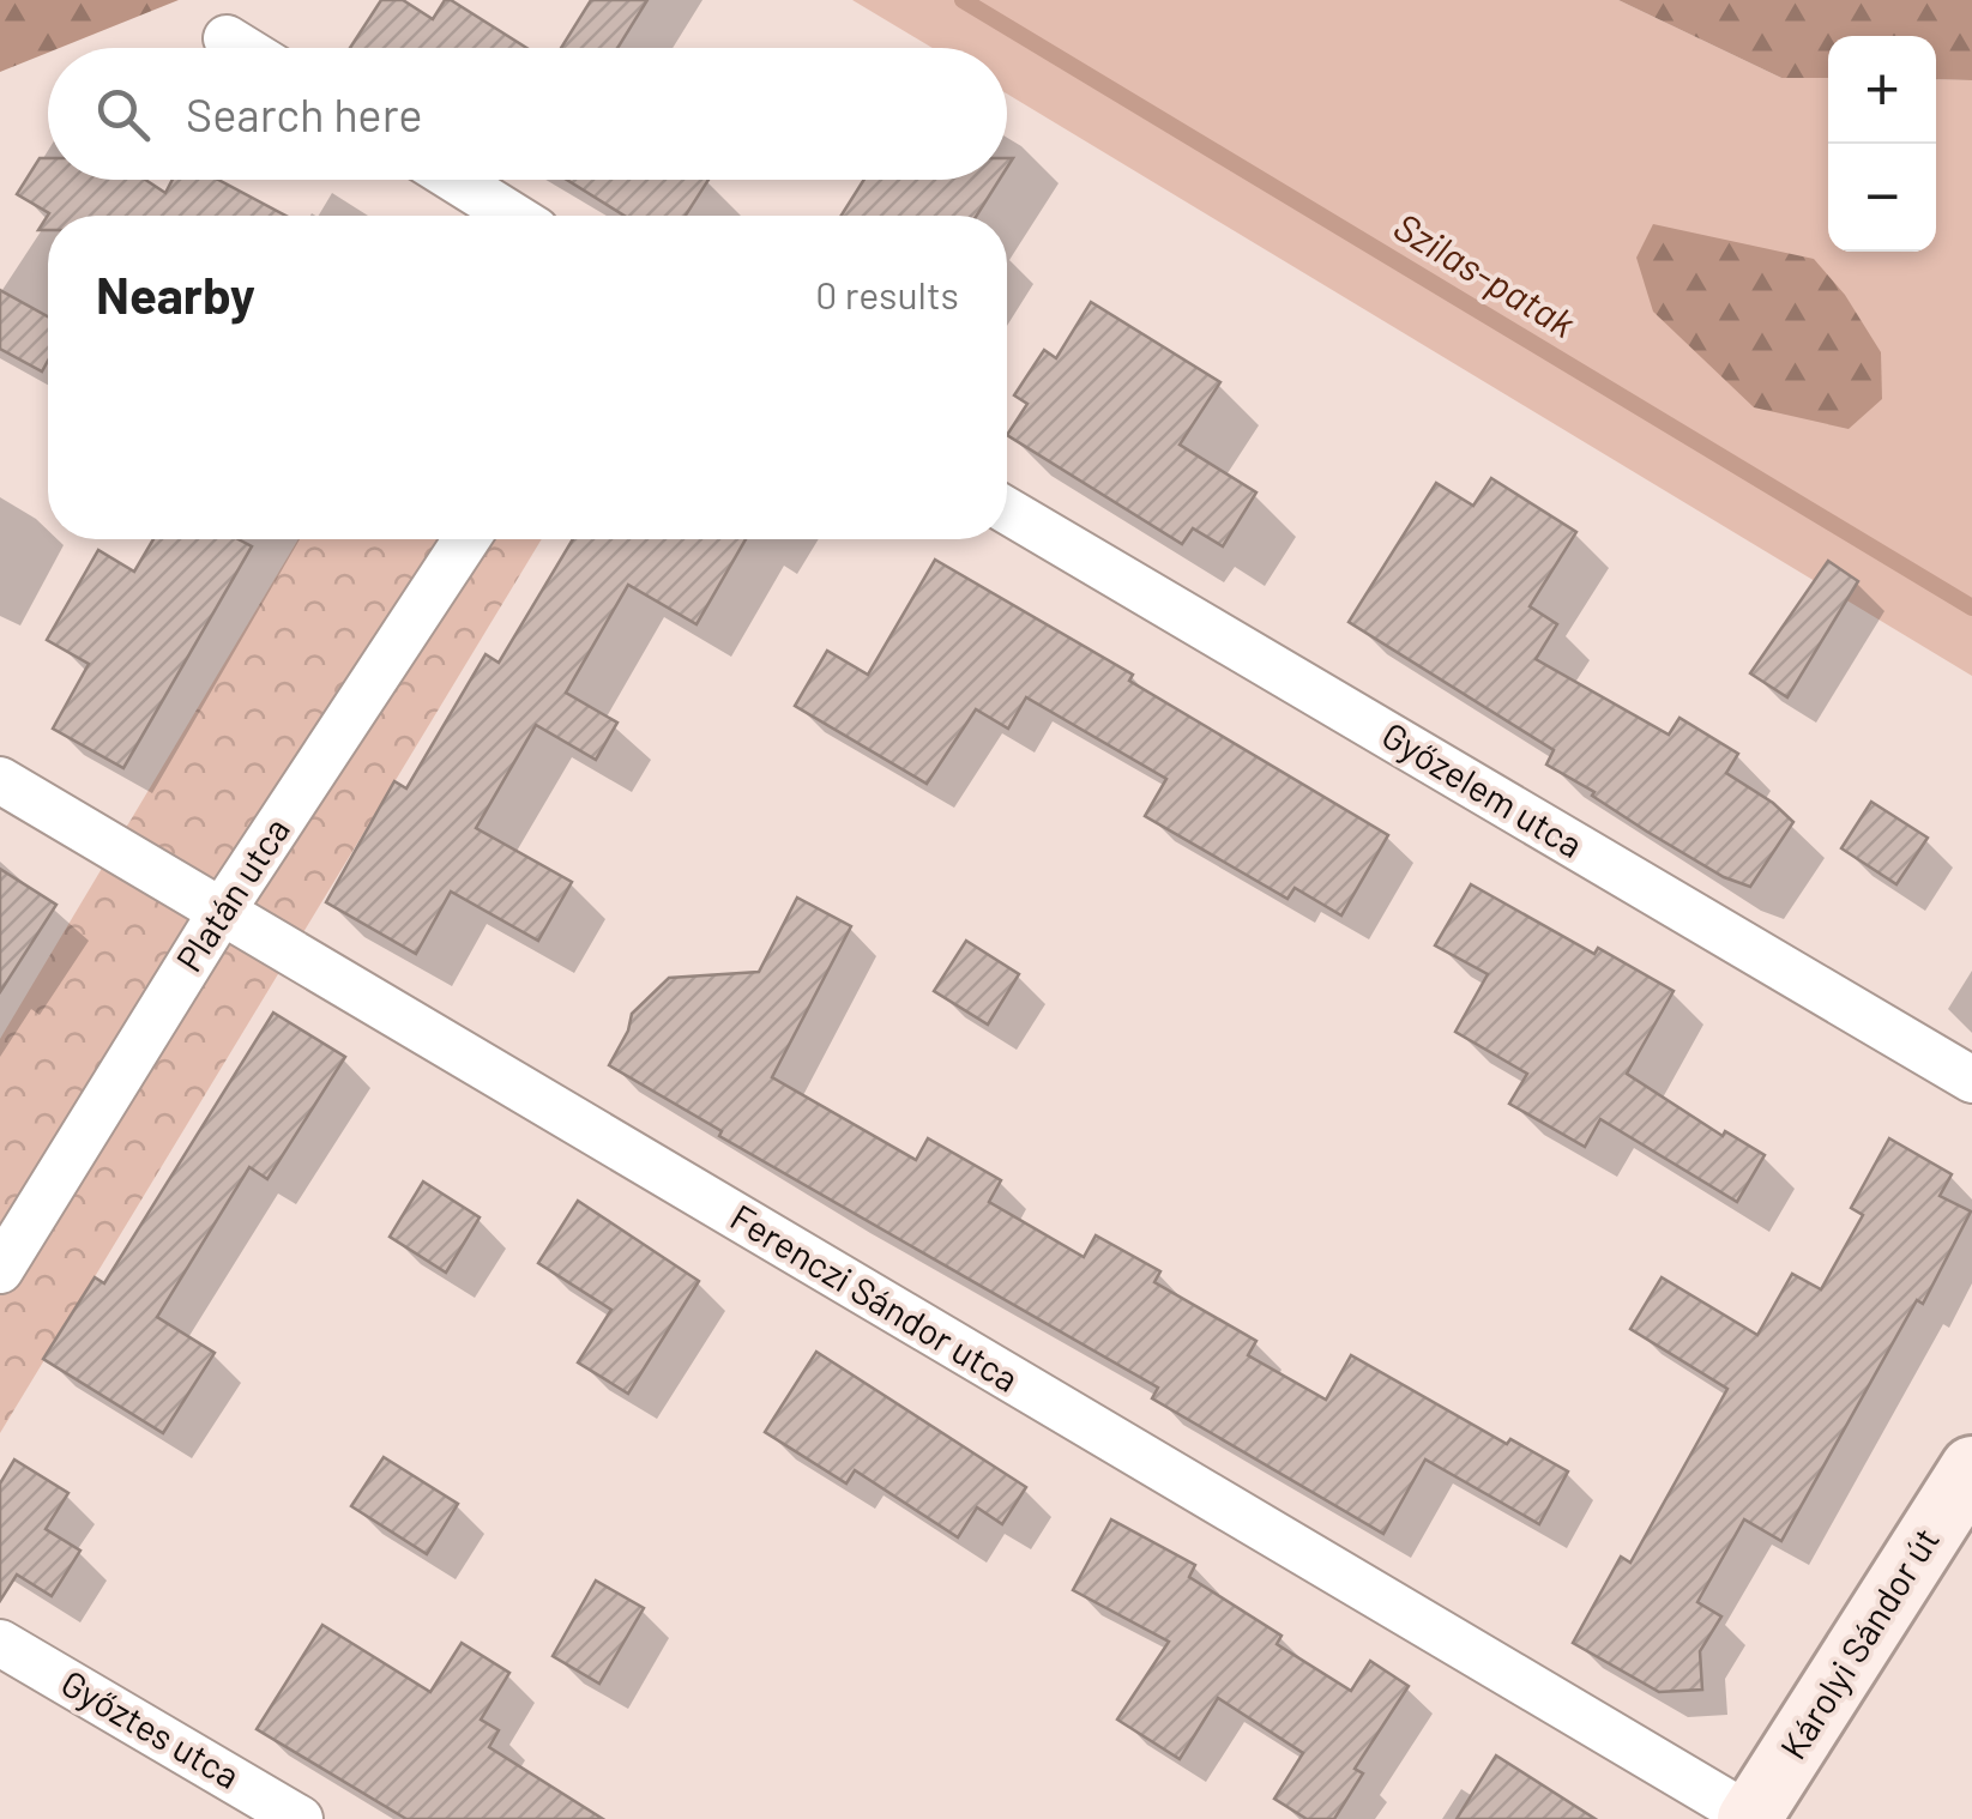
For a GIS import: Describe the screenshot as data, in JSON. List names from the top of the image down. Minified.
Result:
{"streets":{"street":["Győzelem utca","Platán utca","Ferenczi Sándor utca","Károlyi Sándor út","Győztes utca"]},"crossings":[["Platán utca","Ferenczi Sándor utca"],["Ferenczi Sándor utca","Károlyi Sándor út"]],"water":["Szilas-patak"],"page":{"map_buttons":["+","−"],"search":"Search here","heading":["Nearby","0 results"]}}
